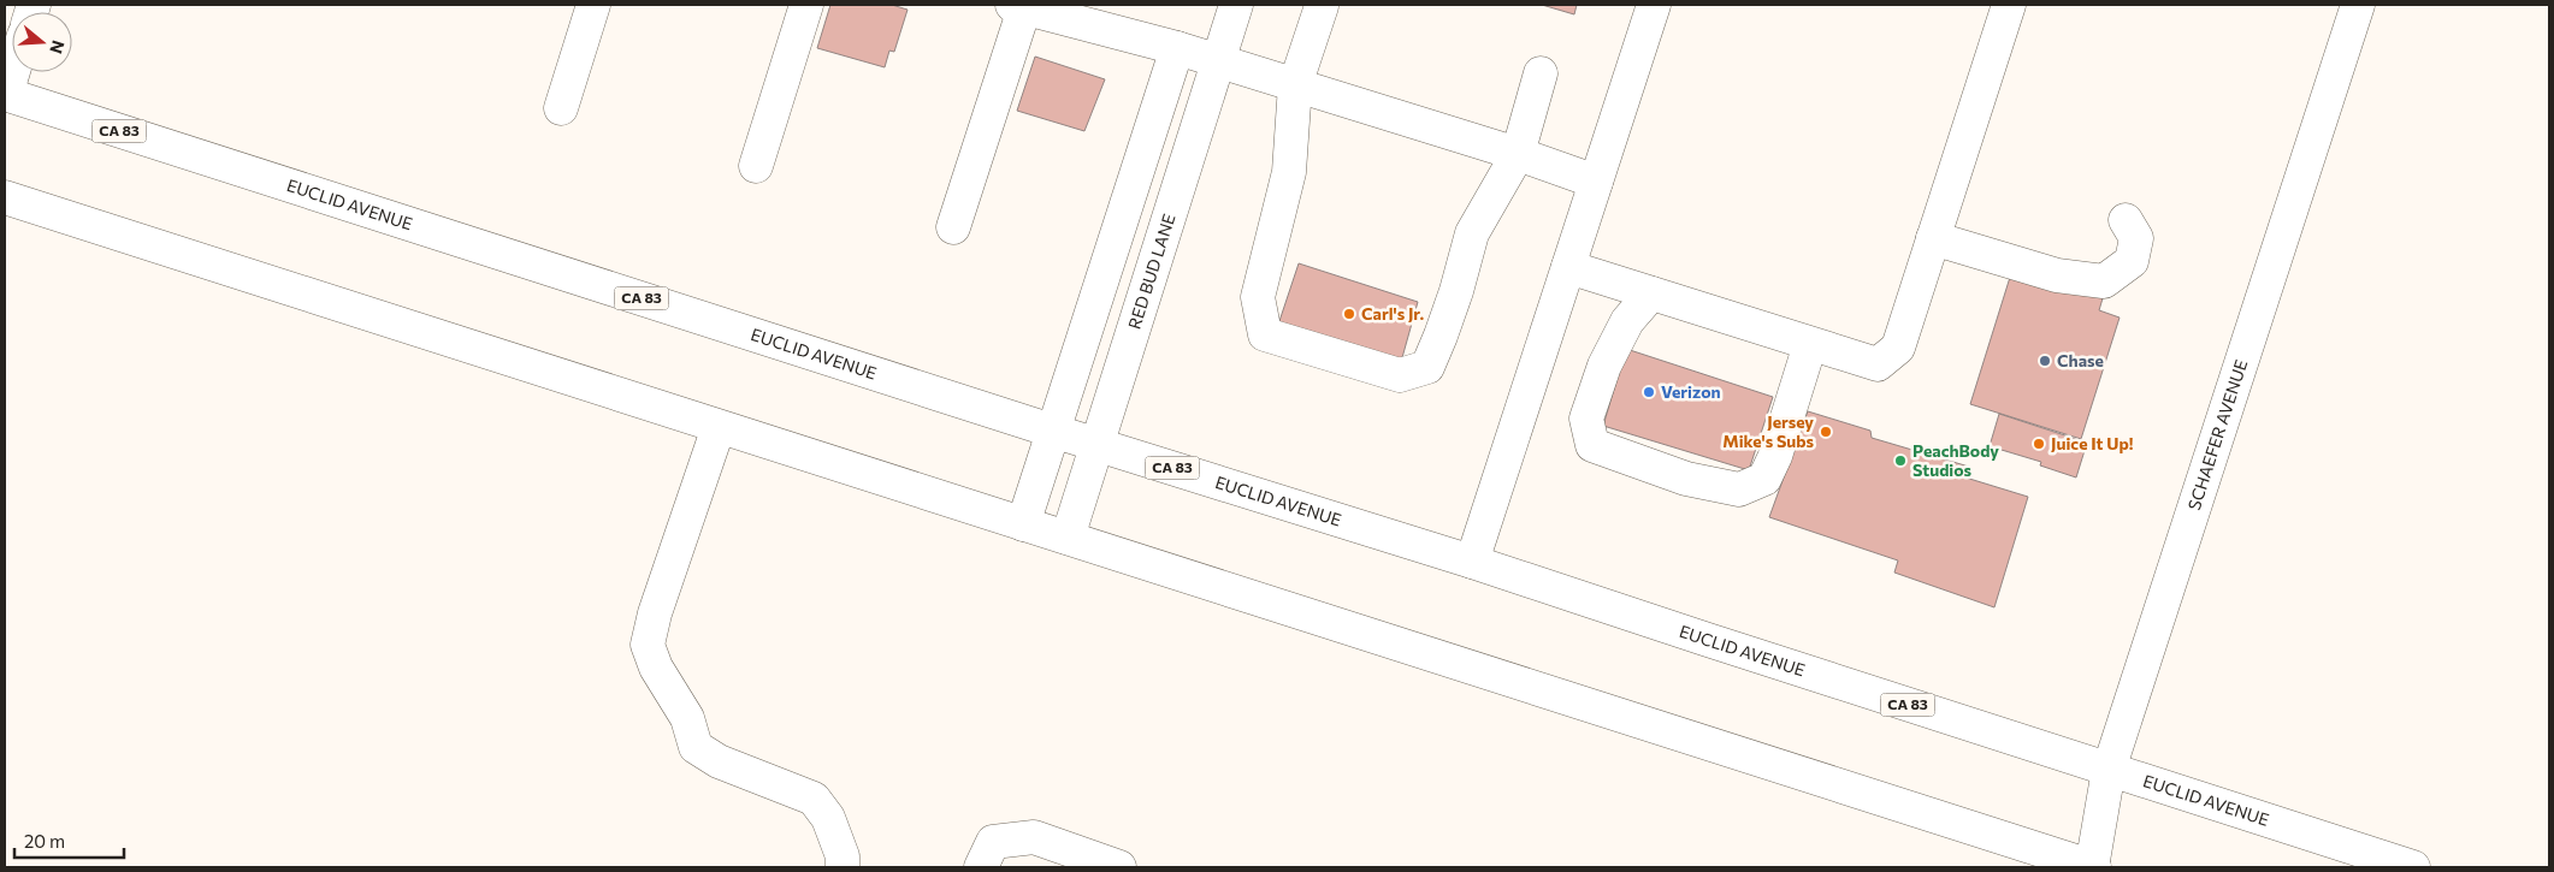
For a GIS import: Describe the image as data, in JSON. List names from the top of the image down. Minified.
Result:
{"streets":{"main road":["CA 83","EUCLID AVENUE","RED BUD LANE","SCHAEFER AVENUE"]},"crossings":[["EUCLID AVENUE","RED BUD LANE"],["EUCLID AVENUE","SCHAEFER AVENUE"]],"places":["Carl's Jr.","Chase","Verizon","Jersey Mike's Subs","Juice It Up!","PeachBody Studios"],"scale_bar":"20 m","north":"right"}
